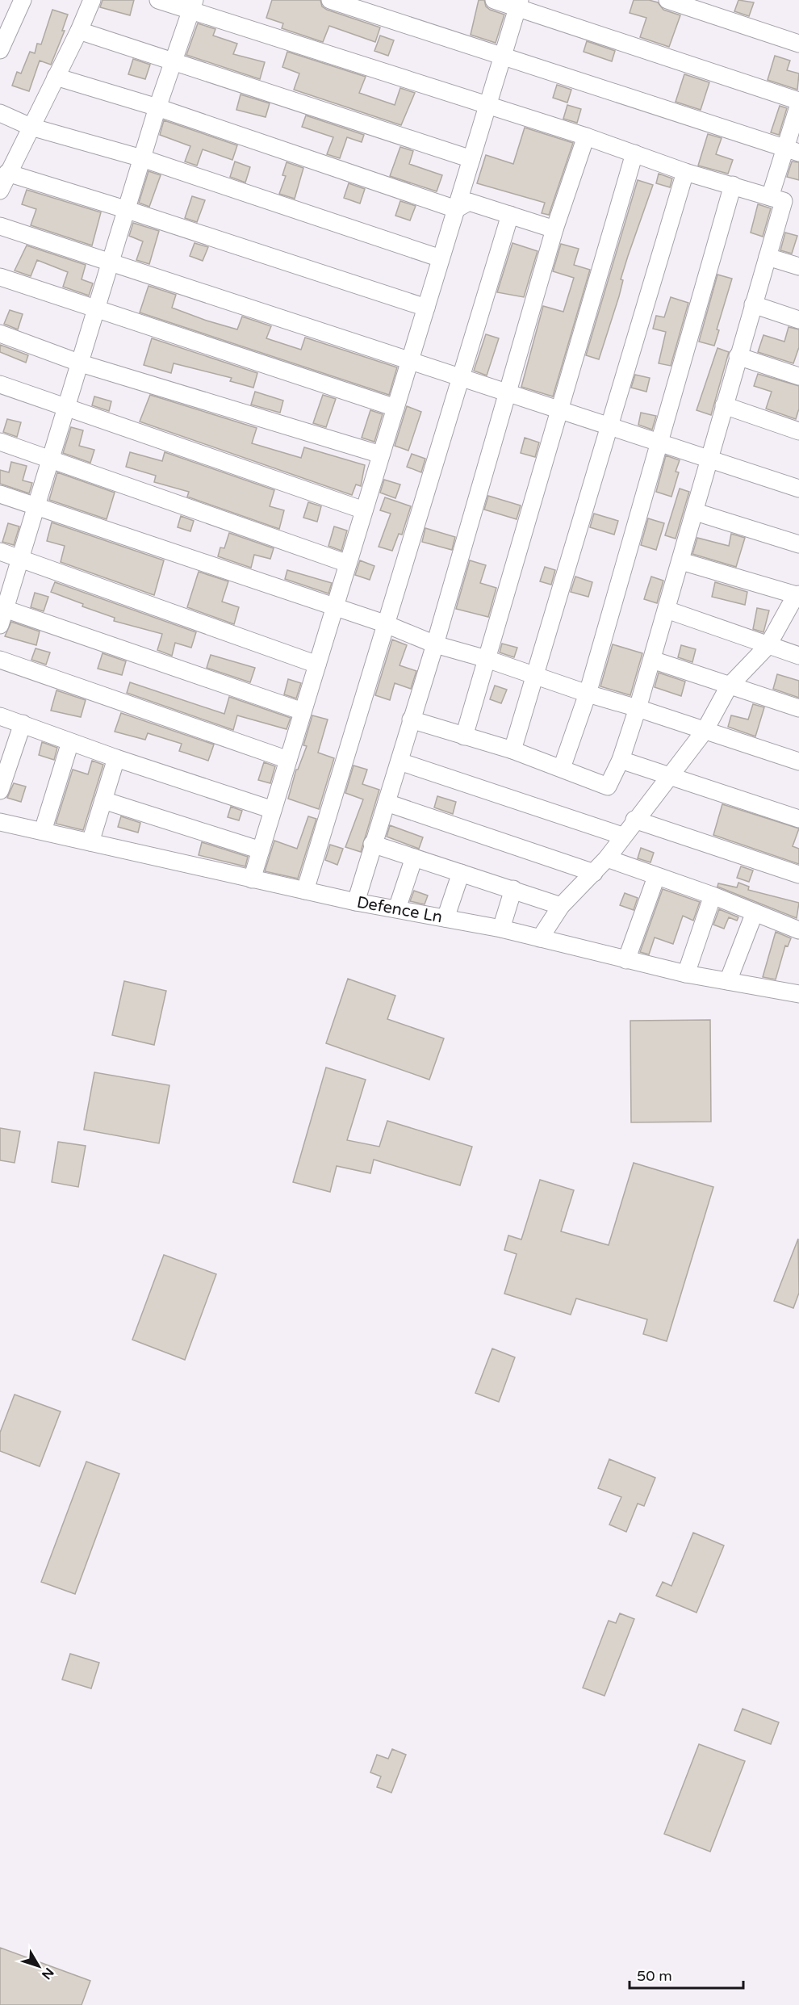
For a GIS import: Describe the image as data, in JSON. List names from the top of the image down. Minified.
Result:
{"streets":{"street":["Defence Ln"]},"scale_bar":"50 m","north":"bottom right"}
